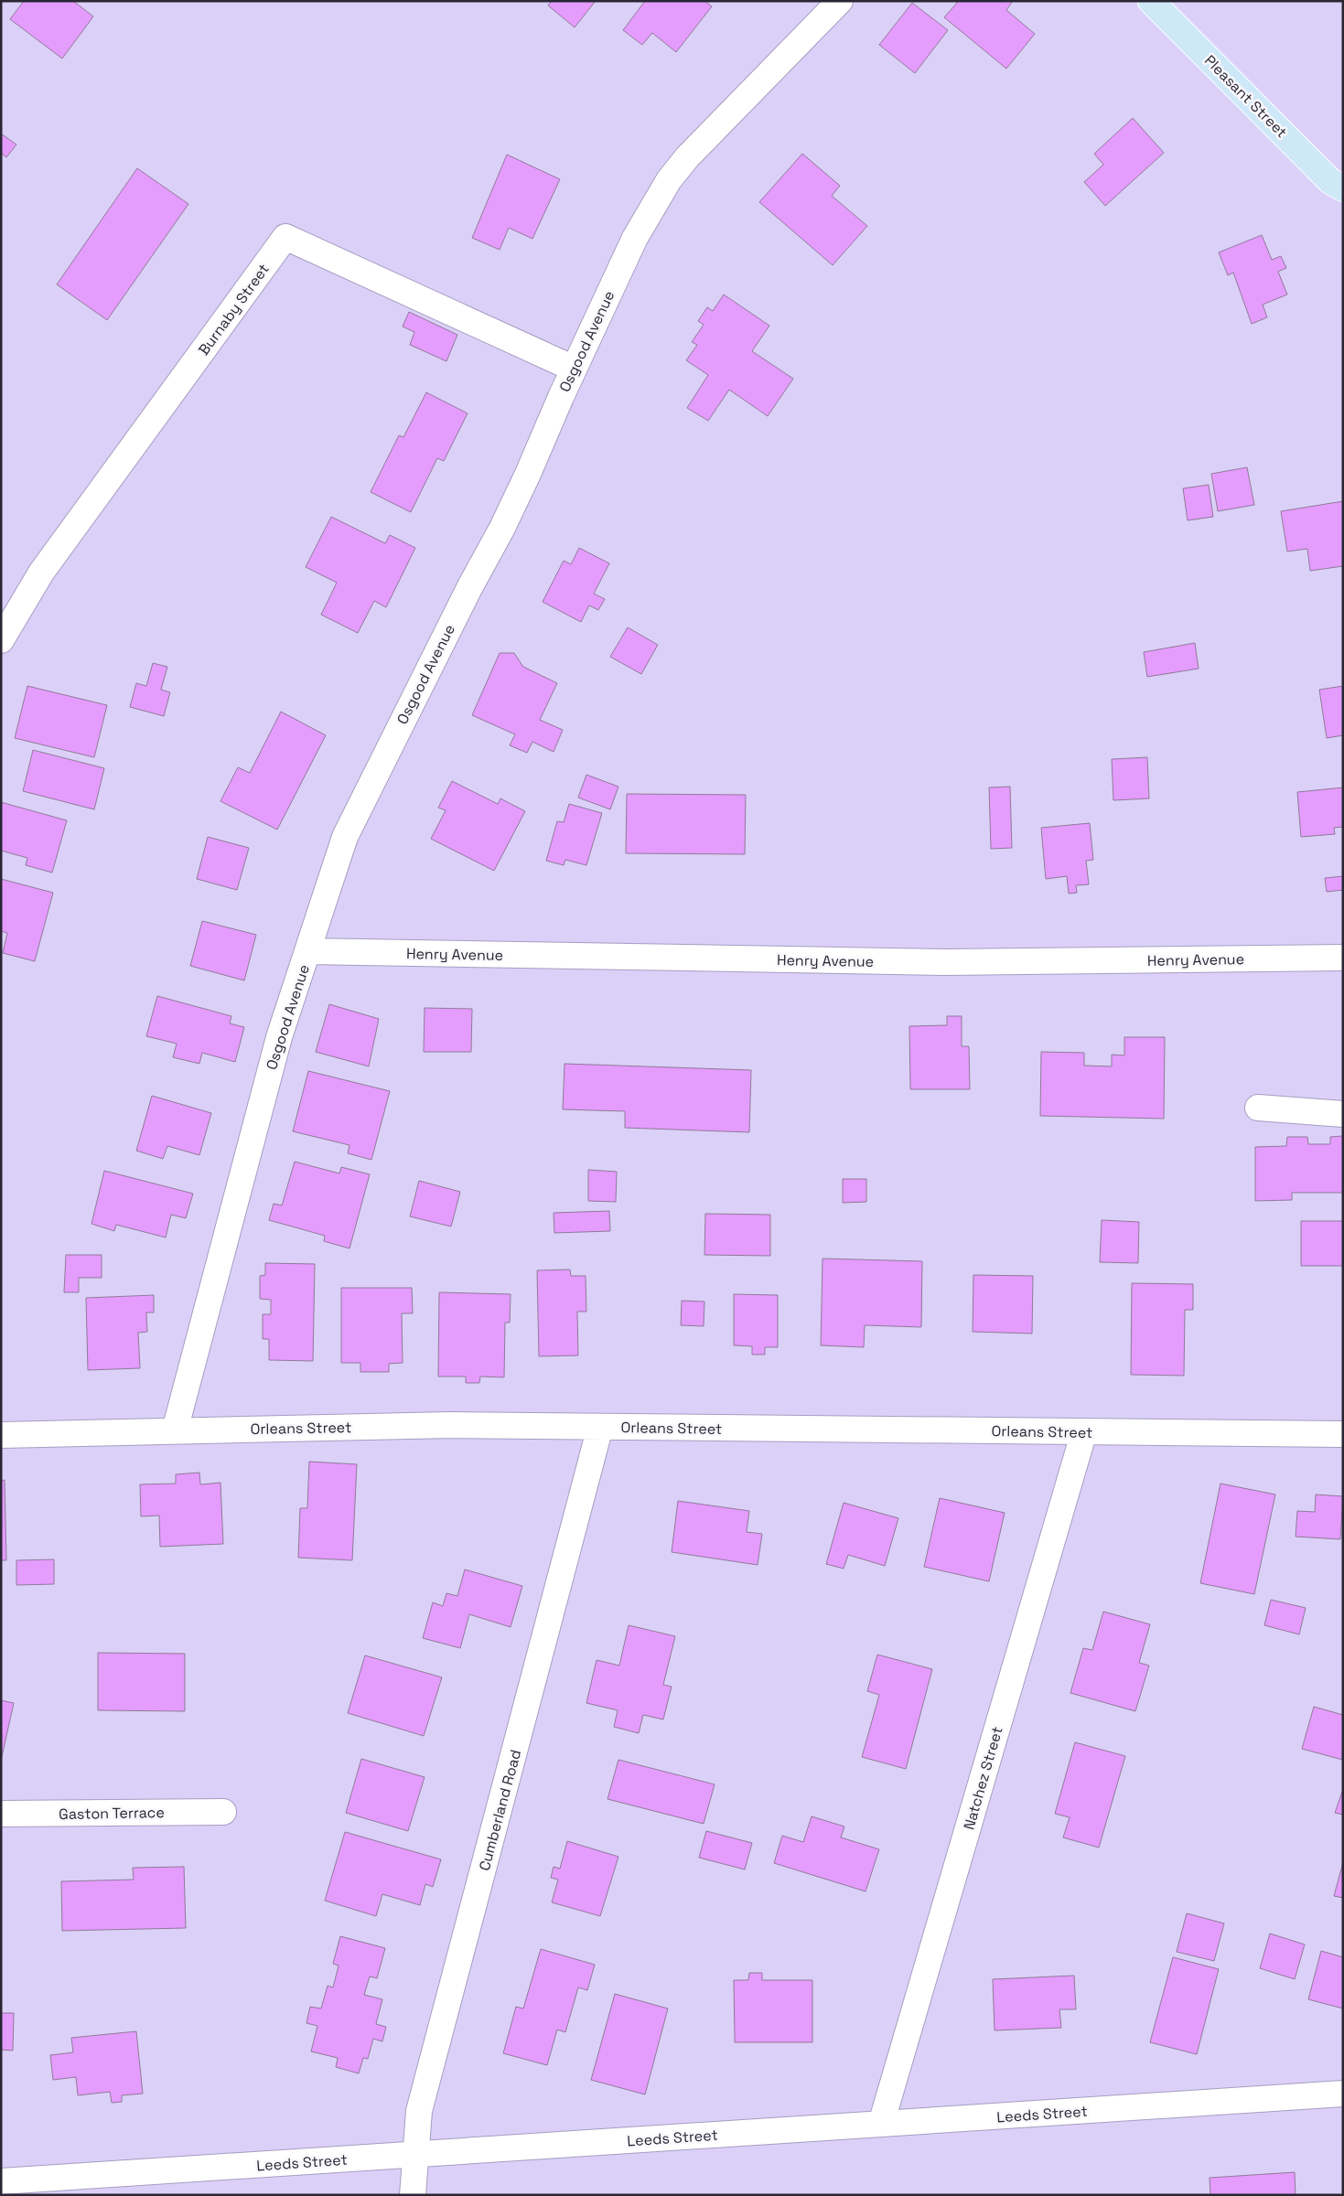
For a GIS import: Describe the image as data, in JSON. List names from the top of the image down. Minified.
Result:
{"streets":{"main road":["Pleasant Street"],"street":["Burnaby Street","Osgood Avenue","Henry Avenue","Orleans Street","Natchez Street","Cumberland Road","Gaston Terrace","Leeds Street"]},"crossings":[["Burnaby Street","Osgood Avenue"],["Osgood Avenue","Henry Avenue"],["Osgood Avenue","Orleans Street"],["Orleans Street","Natchez Street"],["Orleans Street","Cumberland Road"],["Natchez Street","Leeds Street"],["Cumberland Road","Leeds Street"]]}
